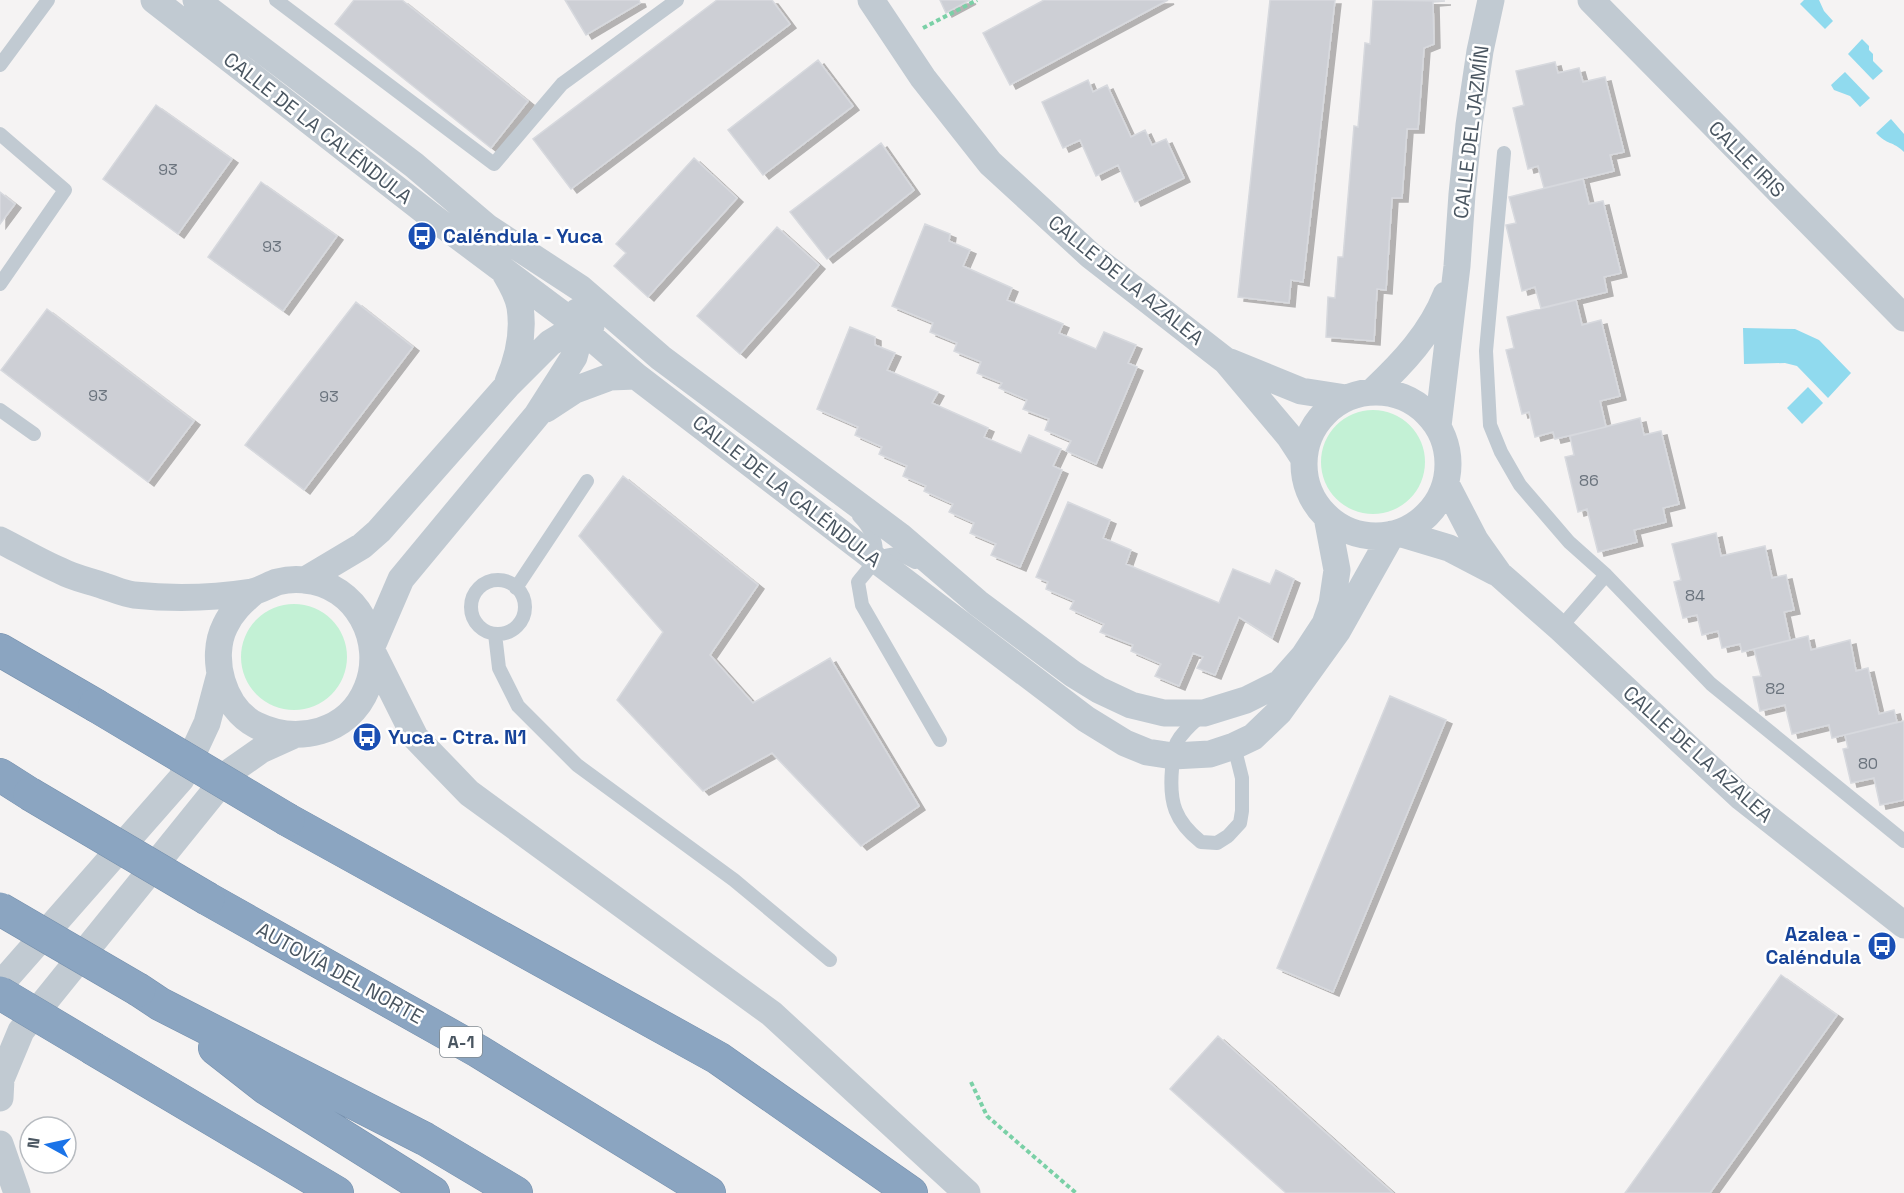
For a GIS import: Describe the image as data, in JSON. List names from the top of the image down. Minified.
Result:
{"streets":{"highway":["AUTOVÍA DEL NORTE","A-1"],"street":["CALLE DE LA CALÉNDULA","CALLE DEL JAZMÍN","CALLE IRIS","CALLE DE LA AZALEA"]},"crossings":[["CALLE DE LA CALÉNDULA","CALLE DEL JAZMÍN"],["CALLE DE LA CALÉNDULA","CALLE DE LA AZALEA"],["CALLE DEL JAZMÍN","CALLE DE LA AZALEA"]],"places":{"bus stop":["Caléndula - Yuca","Yuca - Ctra. N1","Azalea - Caléndula"]},"house_numbers":["93","93","93","93","86","84","82","80"],"north":"left"}
